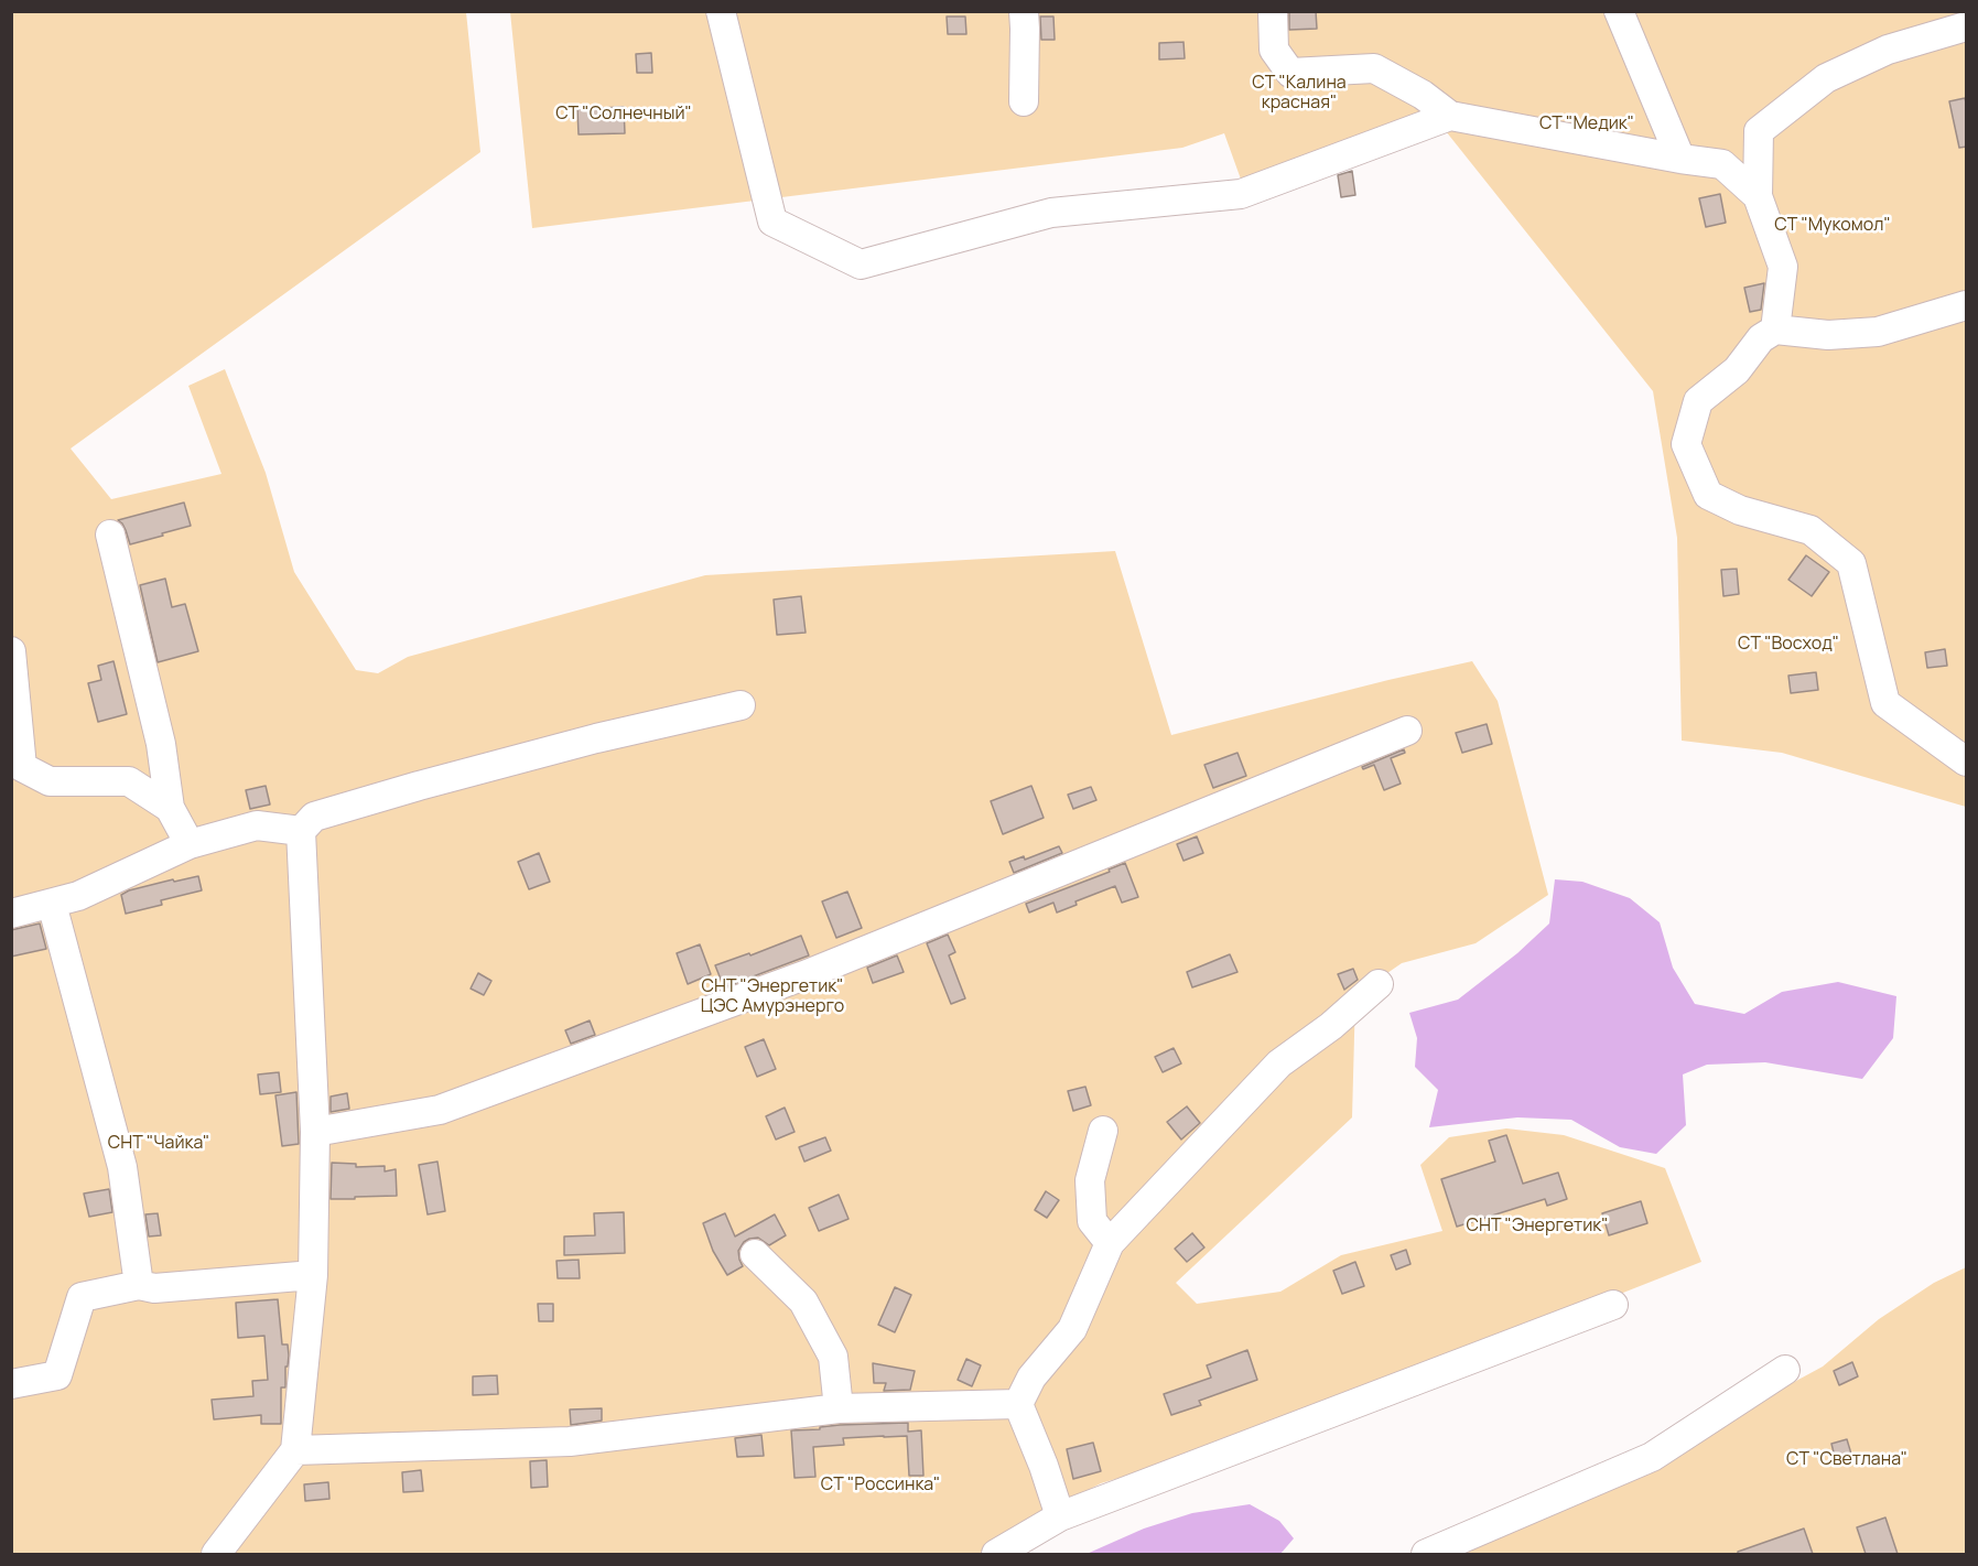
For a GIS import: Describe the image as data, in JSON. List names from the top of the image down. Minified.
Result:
{"parks":["СТ \"Калина красная\"","СТ \"Солнечный\"","СТ \"Медик\"","СТ \"Мукомол\"","СТ \"Восход\"","СНТ \"Энергетик\" ЦЭС Амурэнерго","СНТ \"Чайка\"","СНТ \"Энергетик\"","СТ \"Светлана\"","СТ \"Россинка\""]}
